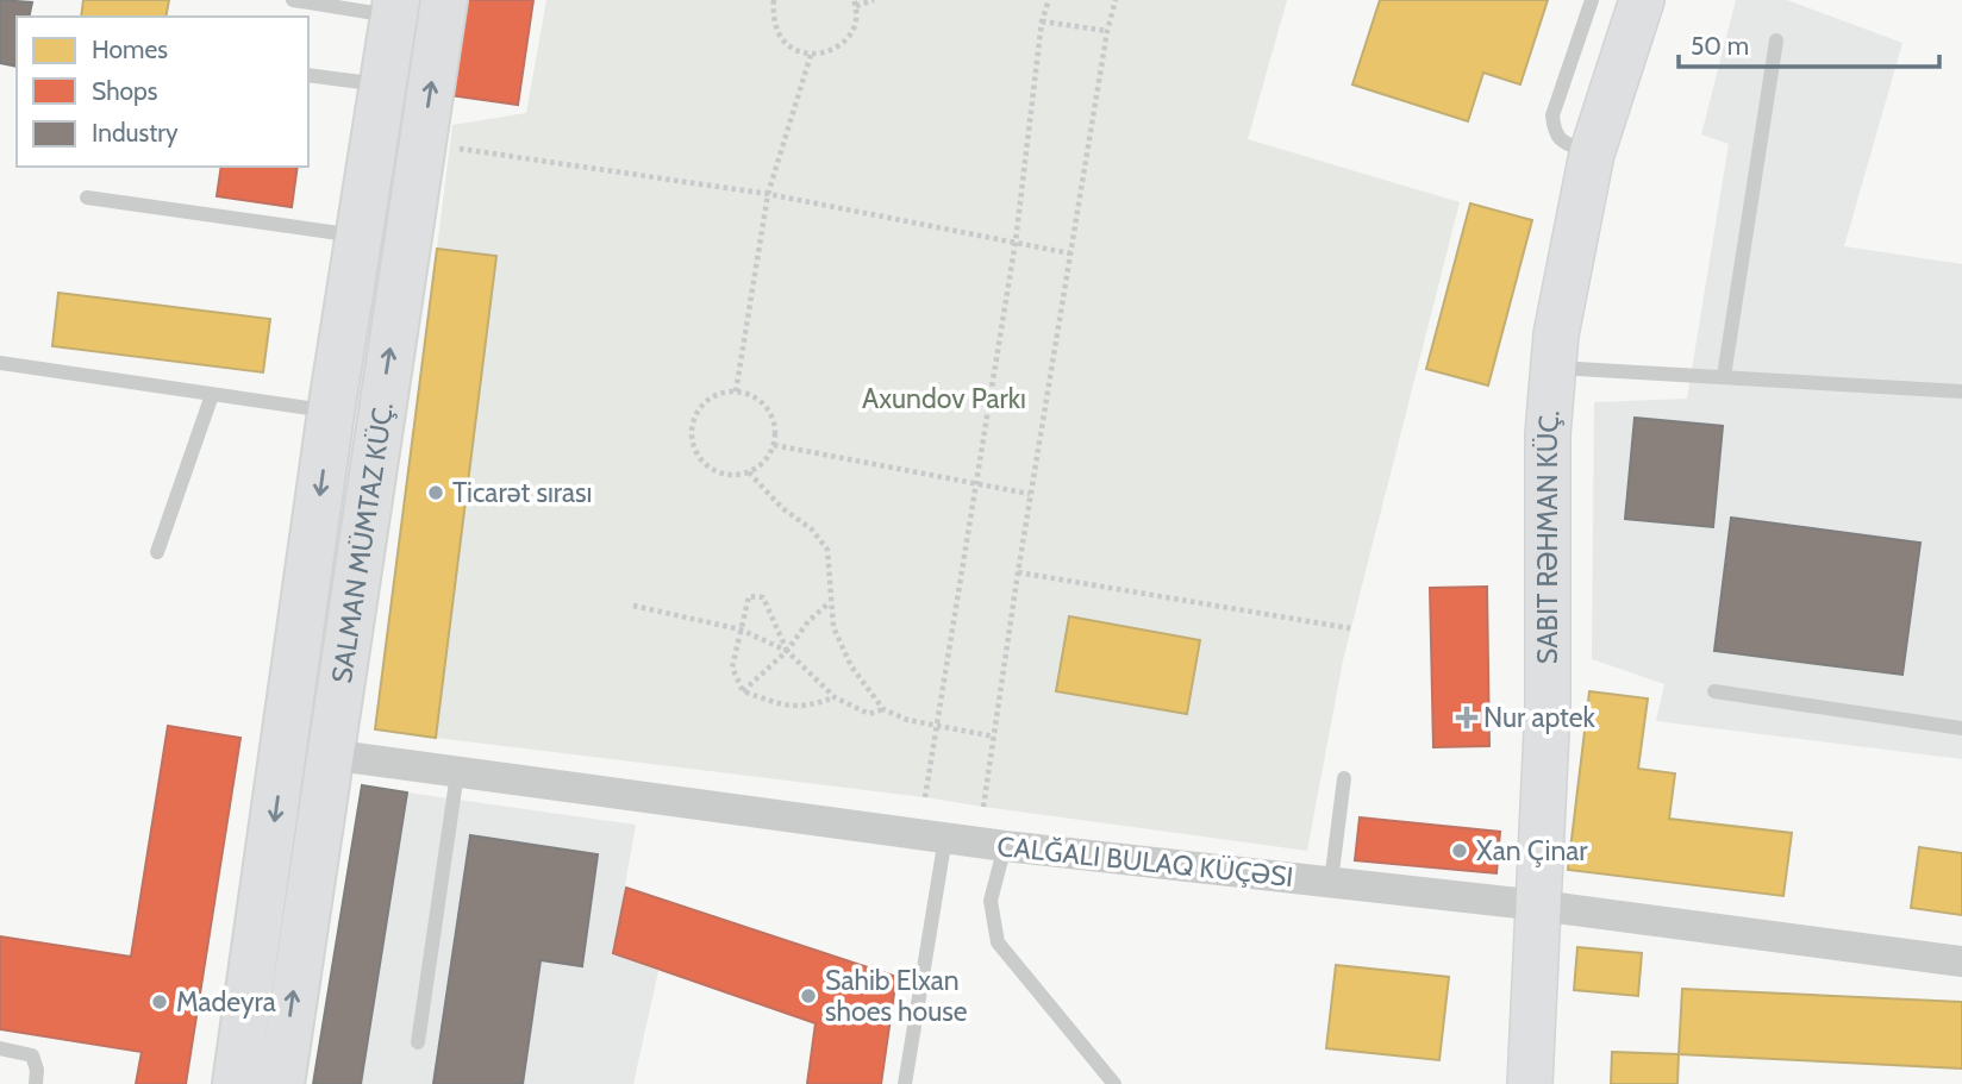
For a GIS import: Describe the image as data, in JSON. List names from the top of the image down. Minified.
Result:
{"streets":{"highway":["SALMAN MÜMTAZ KÜÇ."],"main road":["SABIT RƏHMAN KÜÇ."]},"parks":["Axundov Parkı"],"places":{"other":["Ticarət sırası","Xan Çinar","Sahib Elxan shoes house","Madeyra"],"health":["Nur aptek"]},"legend":["Homes","Shops","Industry"],"scale_bar":"50 m"}
